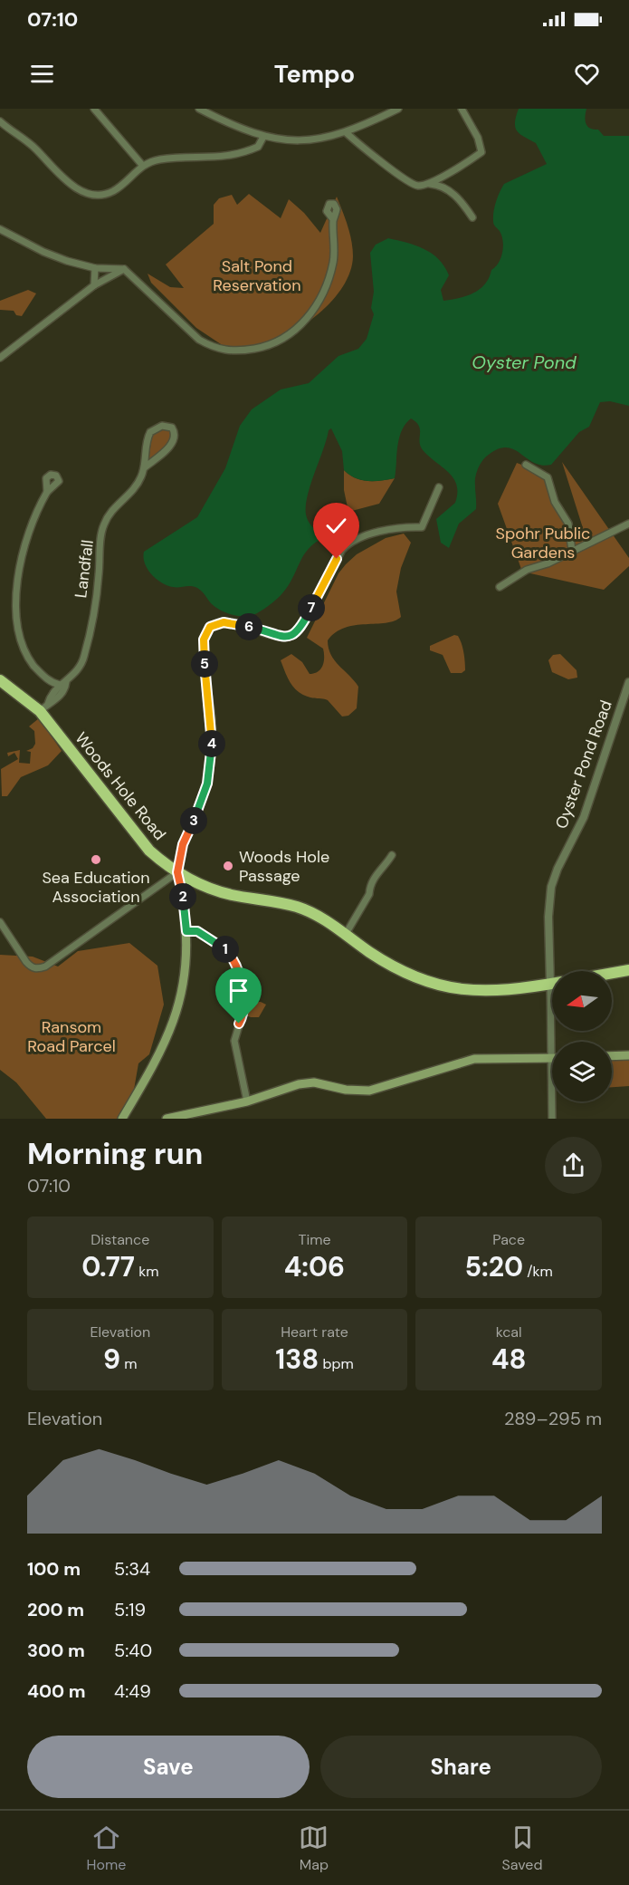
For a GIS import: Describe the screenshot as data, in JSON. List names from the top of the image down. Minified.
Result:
{"streets":{"highway":["Woods Hole Road"],"street":["Landfall","Oyster Pond Road"]},"crossings":[["Landfall","Woods Hole Road"],["Oyster Pond Road","Woods Hole Road"]],"water":["Oyster Pond"],"parks":["Salt Pond Reservation","Spohr Public Gardens","Ransom Road Parcel"],"places":["Sea Education Association","Woods Hole Passage"],"north":"left","page":{"status":"07:10","header":"Tempo","pins":["7","6","5","4","3","2","1"],"heading":["Morning run","07:10"],"stats":[["Distance","0.77 km"],["Time","4:06"],["Pace","5:20 /km"],["Elevation","9 m"],["Heart rate","138 bpm"],["kcal","48"]],"chart":["Elevation","289–295 m"],"list":[{"name":"100 m","note":"5:34"},{"name":"200 m","note":"5:19"},{"name":"300 m","note":"5:40"},{"name":"400 m","note":"4:49"}],"buttons":["Save","Share"],"tabs":["Home","Map","Saved"]}}
